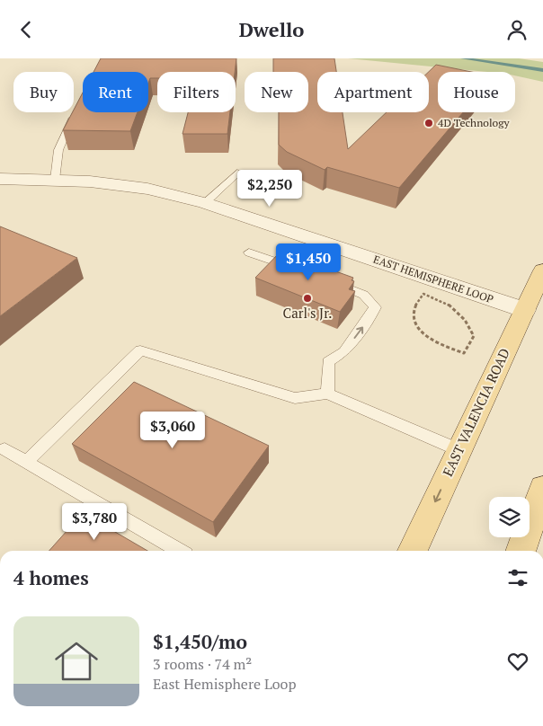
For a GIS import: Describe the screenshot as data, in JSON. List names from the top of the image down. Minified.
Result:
{"streets":{"main road":["EAST VALENCIA ROAD"],"street":["EAST HEMISPHERE LOOP"]},"crossings":[["EAST HEMISPHERE LOOP","EAST VALENCIA ROAD"]],"places":["4D Technology","Carl's Jr."],"page":{"header":"Dwello","chip":["Buy","Rent","Filters","New","Apartment","House"],"price":["$2,250","$1,450","$3,060","$3,780"],"heading":"4 homes","list":[{"name":"$1,450/mo","note":"3 rooms · 74 m² · East Hemisphere Loop"}]}}
